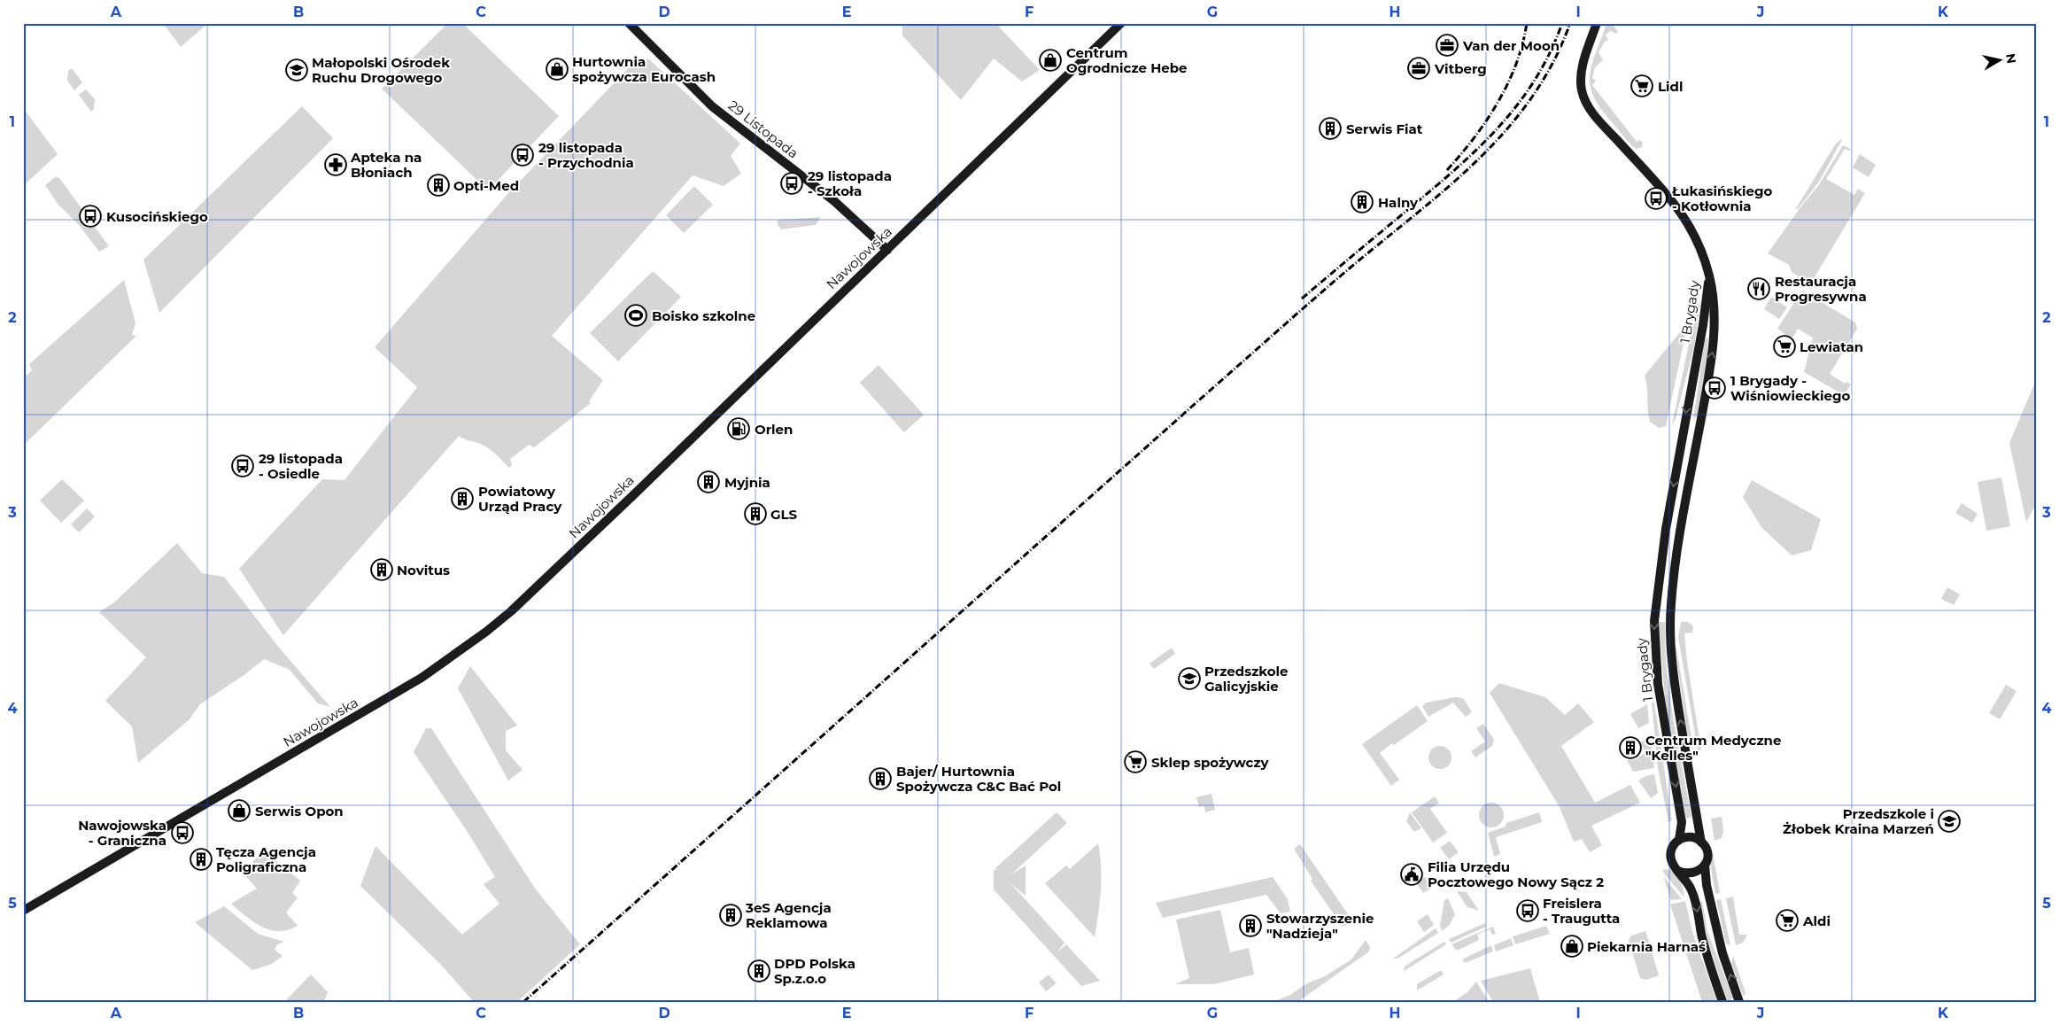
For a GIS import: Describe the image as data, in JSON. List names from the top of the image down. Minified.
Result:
{"streets":{"street":["29 Listopada","Nawojowska","1 Brygady"]},"crossings":[["29 Listopada","Nawojowska"]],"places":{"office":["Van der Moon","Vitberg"],"shop":["Centrum Ogrodnicze Hebe","Hurtownia spożywcza Eurocash","Serwis Opon","Piekarnia Harnaś"],"school or university":["Małopolski Ośrodek Ruchu Drogowego","Przedszkole Galicyjskie","Przedszkole i Żłobek Kraina Marzeń"],"supermarket":["Lidl","Lewiatan","Sklep spożywczy","Aldi"],"building":["Serwis Fiat","Opti-Med","Halny","Myjnia","Powiatowy Urząd Pracy","GLS","Novitus","Centrum Medyczne \"Kelles\"","Bajer/ Hurtownia Spożywcza C&C Bać Pol","Tęcza Agencja Poligraficzna","3eS Agencja Reklamowa","Stowarzyszenie \"Nadzieja\"","DPD Polska Sp.z.o.o"],"bus stop":["29 listopada - Przychodnia","29 listopada - Szkoła","Łukasińskiego - Kotłownia","Kusocińskiego","1 Brygady - Wiśniowieckiego","29 listopada - Osiedle","Nawojowska - Graniczna","Freislera - Traugutta"],"pharmacy":["Apteka na Błoniach"],"restaurant":["Restauracja Progresywna"],"sports":["Boisko szkolne"],"fuel station":["Orlen"],"public building":["Filia Urzędu Pocztowego Nowy Sącz 2"]},"north":"right","grid":{"columns":["A","B","C","D","E","F","G","H","I","J","K"],"rows":["1","2","3","4","5"]}}
